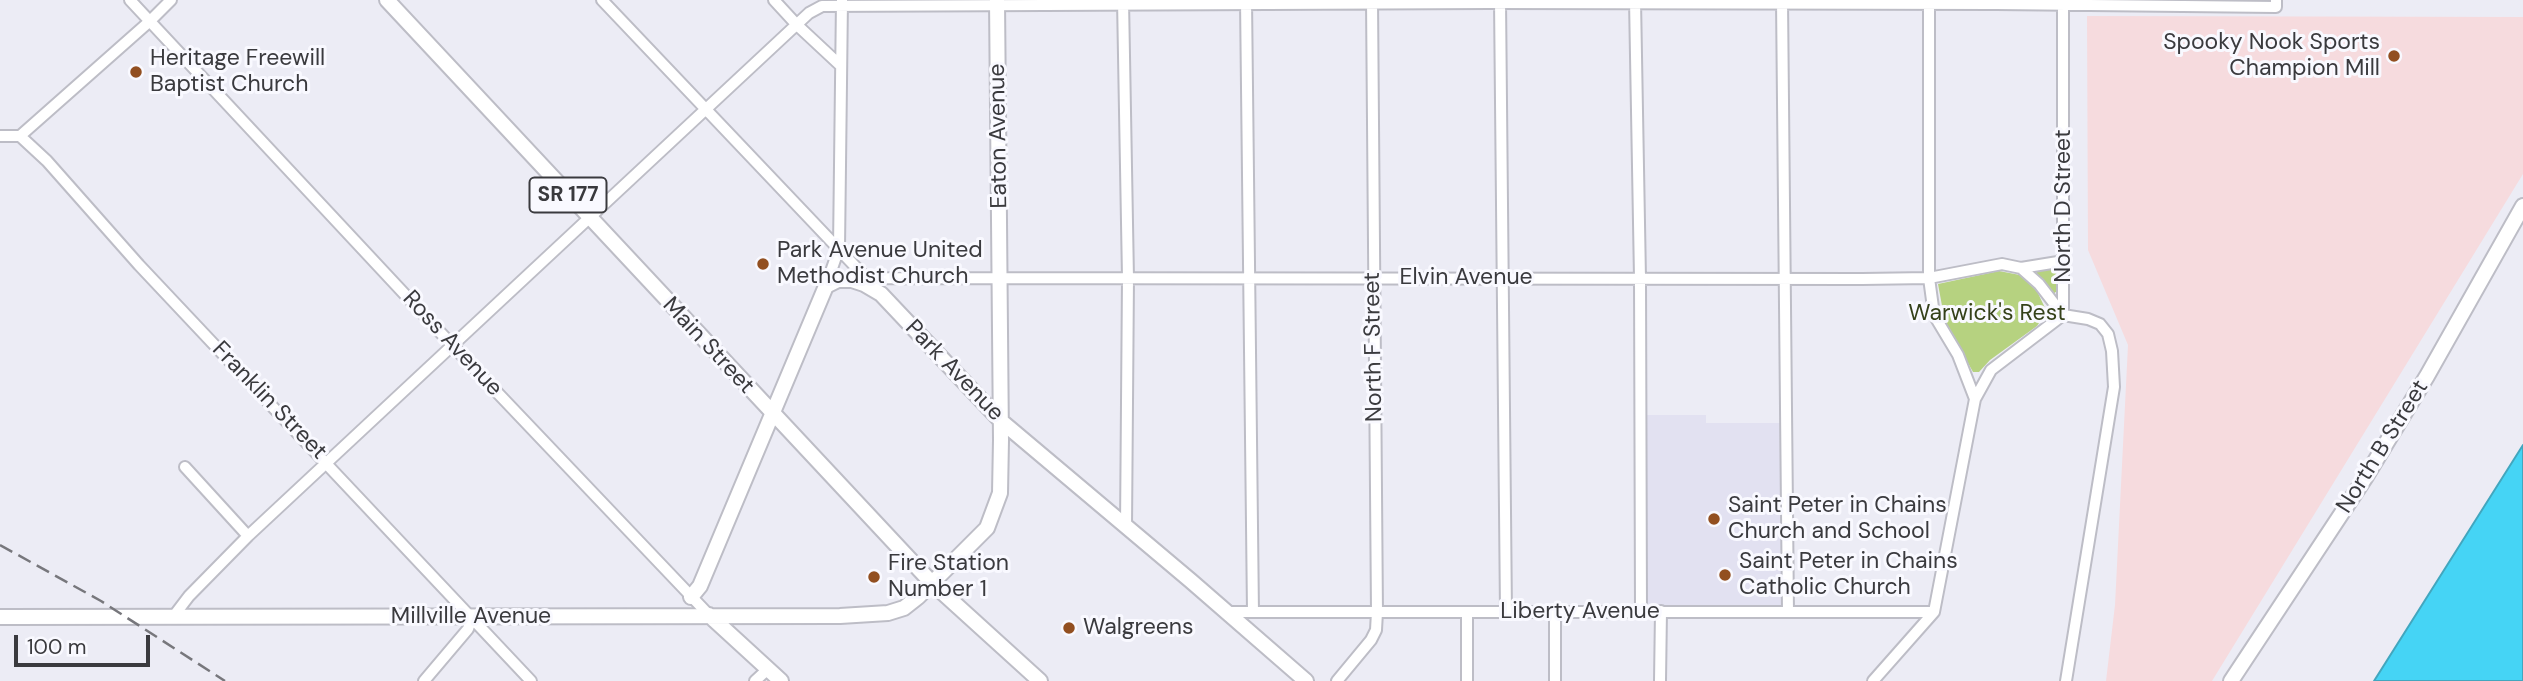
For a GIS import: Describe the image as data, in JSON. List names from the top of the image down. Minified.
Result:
{"streets":{"main road":["Eaton Avenue","SR 177","Ross Avenue","Main Street","Park Avenue","North B Street","Millville Avenue"],"street":["North D Street","Elvin Avenue","North F Street","Franklin Street","Liberty Avenue"]},"crossings":[["Eaton Avenue","Elvin Avenue"],["Eaton Avenue","Main Street"],["Eaton Avenue","Park Avenue"],["Eaton Avenue","Millville Avenue"],["North D Street","Elvin Avenue"],["North D Street","Liberty Avenue"],["Elvin Avenue","North F Street"],["Elvin Avenue","Park Avenue"],["Ross Avenue","Millville Avenue"],["Main Street","Millville Avenue"],["North F Street","Liberty Avenue"],["Park Avenue","Liberty Avenue"],["Franklin Street","Millville Avenue"]],"parks":["Warwick's Rest"],"places":["Spooky Nook Sports Champion Mill","Heritage Freewill Baptist Church","Park Avenue United Methodist Church","Saint Peter in Chains Church and School","Saint Peter in Chains Catholic Church","Fire Station Number 1","Walgreens"],"scale_bar":"100 m"}
